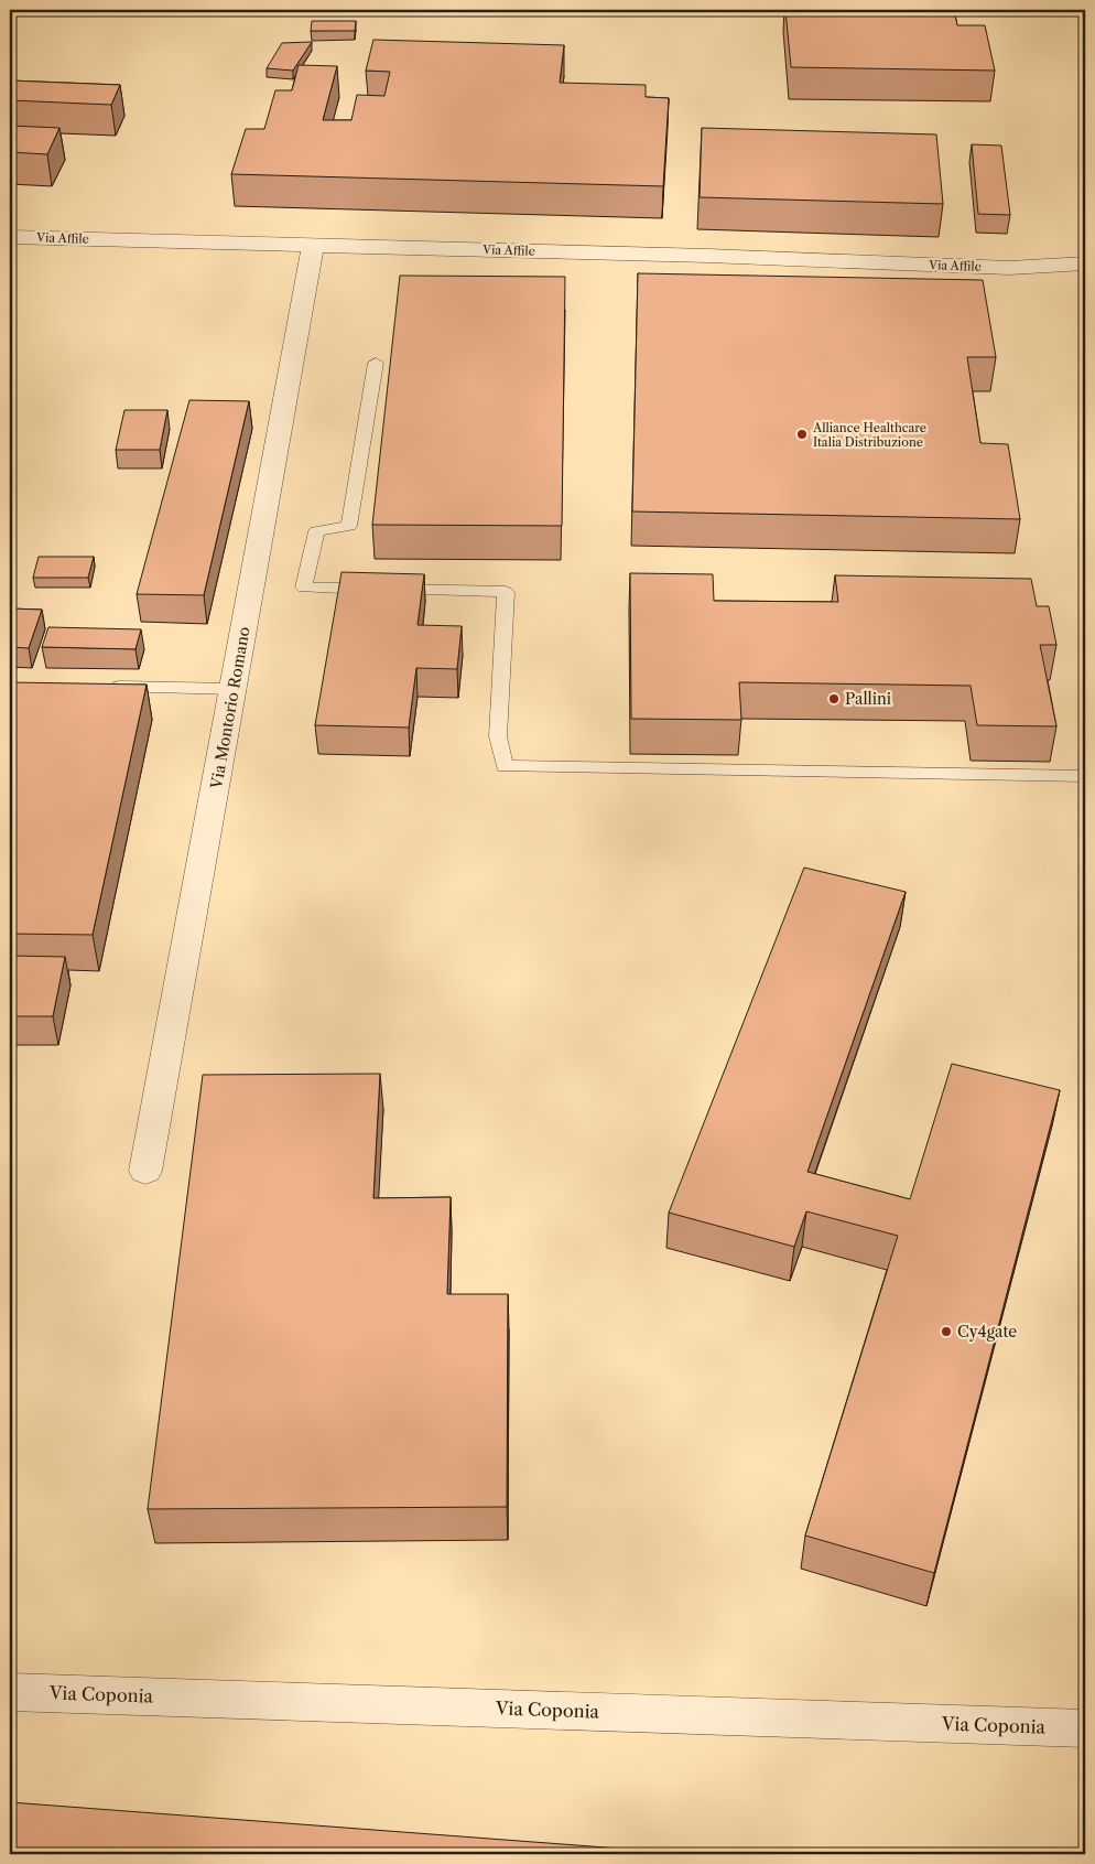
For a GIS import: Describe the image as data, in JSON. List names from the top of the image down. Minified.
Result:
{"streets":{"street":["Via Affile","Via Montorio Romano","Via Coponia"]},"crossings":[["Via Affile","Via Montorio Romano"]],"places":["Alliance Healthcare Italia Distribuzione","Pallini","Cy4gate"]}
